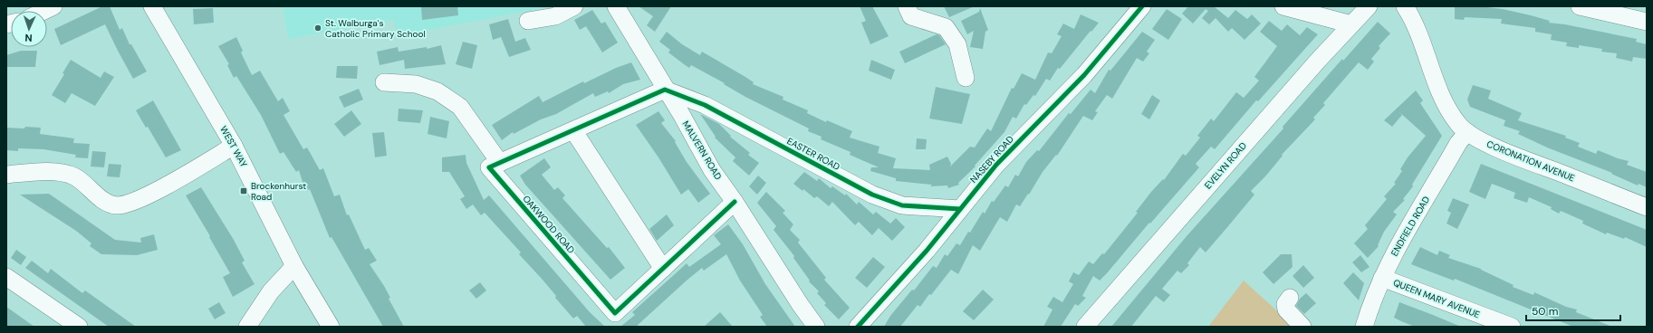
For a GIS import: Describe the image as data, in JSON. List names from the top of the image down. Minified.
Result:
{"streets":{"street":["WEST WAY","MALVERN ROAD","EASTER ROAD","NASEBY ROAD","CORONATION AVENUE","EVELYN ROAD","OAKWOOD ROAD","ENDFIELD ROAD","QUEEN MARY AVENUE"]},"crossings":[["MALVERN ROAD","EASTER ROAD"],["MALVERN ROAD","OAKWOOD ROAD"],["EASTER ROAD","NASEBY ROAD"],["CORONATION AVENUE","ENDFIELD ROAD"],["ENDFIELD ROAD","QUEEN MARY AVENUE"]],"places":{"other":["St. Walburga's Catholic Primary School"],"transit":["Brockenhurst Road"]},"scale_bar":"50 m","north":"bottom"}
